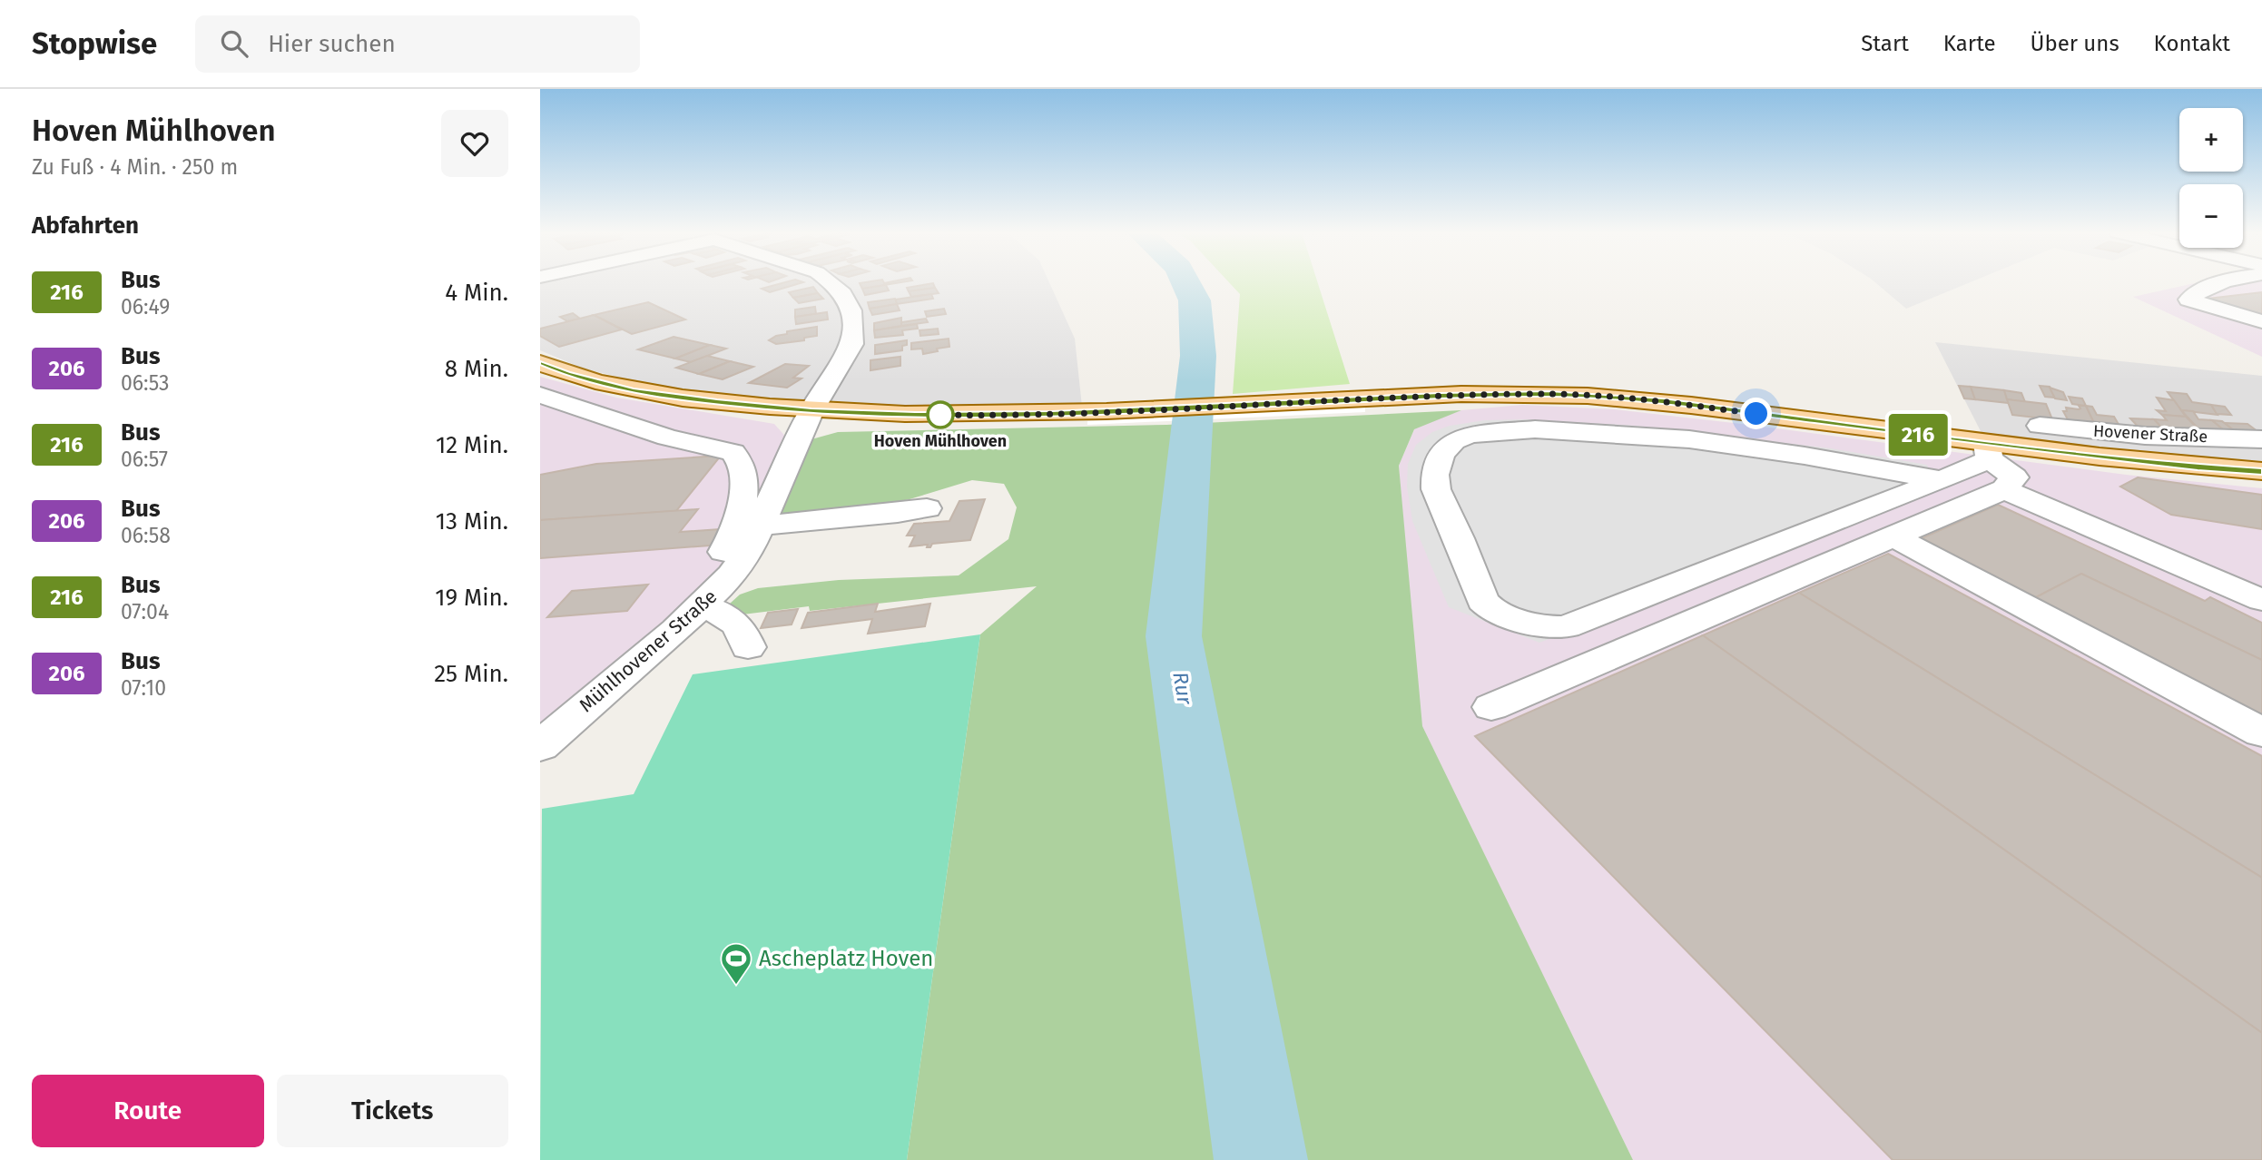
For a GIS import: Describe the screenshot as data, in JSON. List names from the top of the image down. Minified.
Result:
{"streets":{"main road":["Hovener Straße"],"street":["Mühlhovener Straße"]},"crossings":[["Hovener Straße","Mühlhovener Straße"]],"water":["Rur"],"places":{"other":["Hoven Mühlhoven"],"sports":["Ascheplatz Hoven"]},"lines":["bus line 216"],"page":{"header":"Stopwise","search":"Hier suchen","nav":["Start","Karte","Über uns","Kontakt"],"heading":[["Hoven Mühlhoven","Zu Fuß · 4 Min. · 250 m"],"Abfahrten"],"on_map":"216","map_buttons":["+","−"],"list":[{"mark":"216","name":"Bus","note":"06:49","value":"4 Min."},{"mark":"206","name":"Bus","note":"06:53","value":"8 Min."},{"mark":"216","name":"Bus","note":"06:57","value":"12 Min."},{"mark":"206","name":"Bus","note":"06:58","value":"13 Min."},{"mark":"216","name":"Bus","note":"07:04","value":"19 Min."},{"mark":"206","name":"Bus","note":"07:10","value":"25 Min."}],"buttons":["Route","Tickets"]}}
